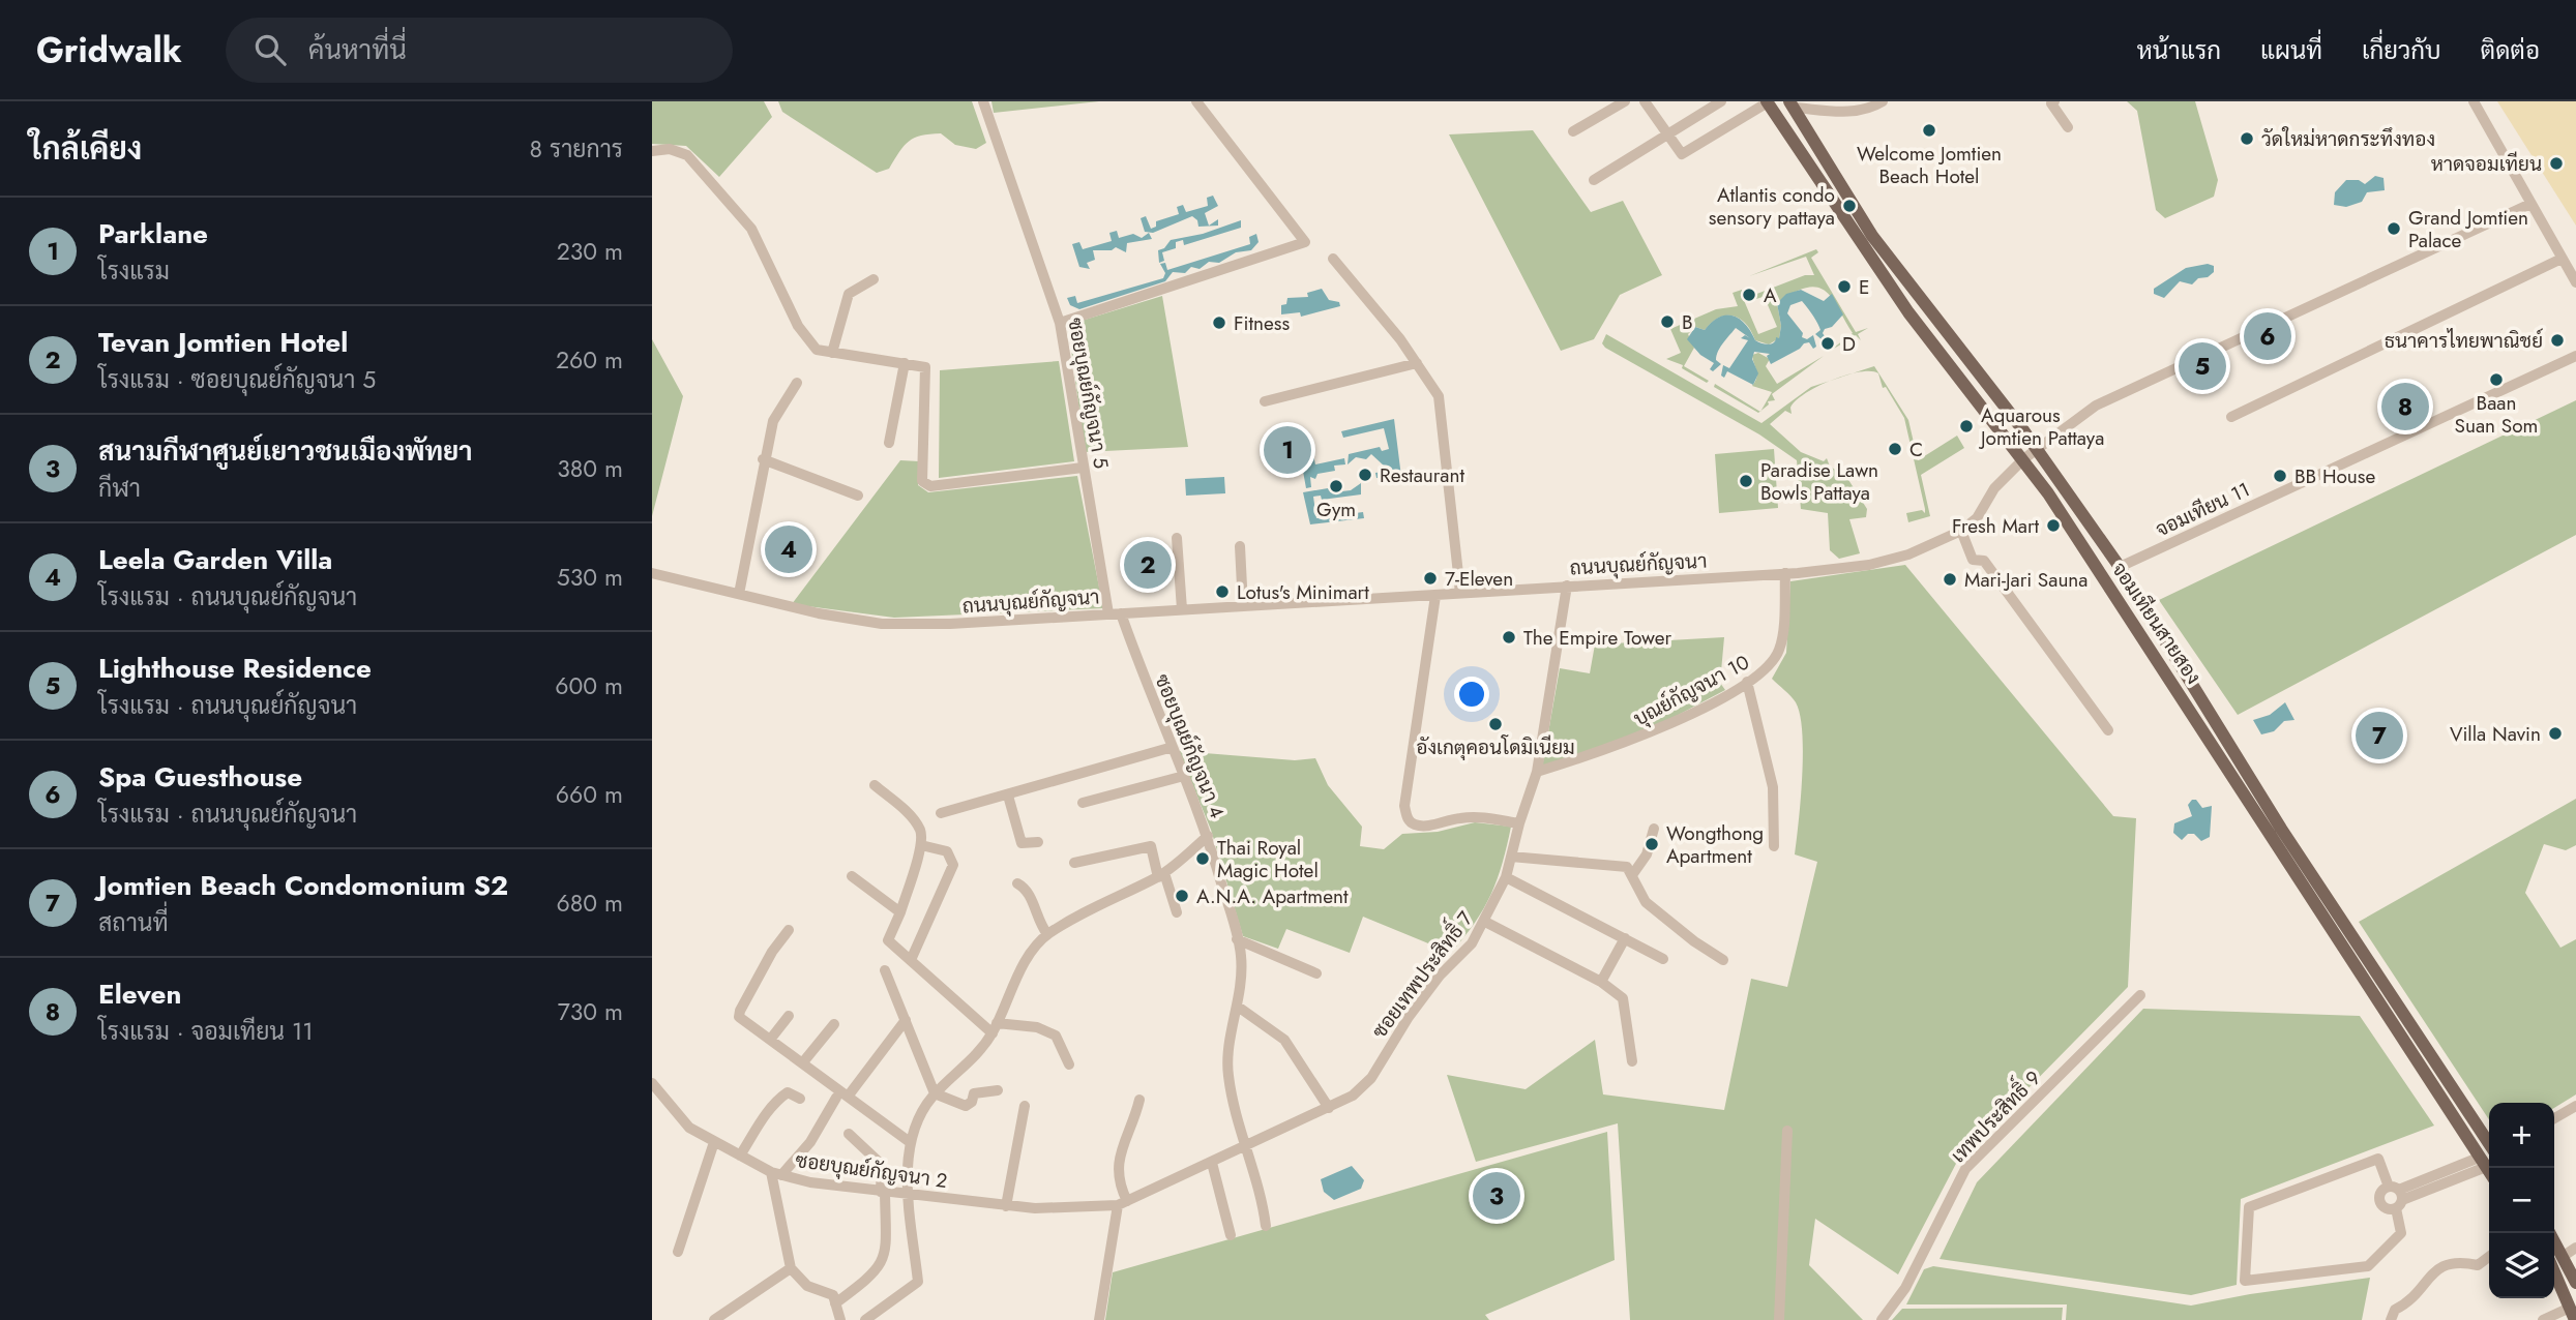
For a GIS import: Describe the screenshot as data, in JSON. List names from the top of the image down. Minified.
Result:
{"streets":{"main road":["จอมเทียนสายสอง"],"street":["ซอยบุณย์กัญจนา 5","จอมเทียน 11","ถนนบุณย์กัญจนา","บุณย์กัญจนา 10","ซอยบุณย์กัญจนา 4","ซอยเทพประสิทธิ์ 7","เทพประสิทธิ์ 9","ซอยบุณย์กัญจนา 2"]},"crossings":[["ซอยบุณย์กัญจนา 5","ถนนบุณย์กัญจนา"],["ซอยบุณย์กัญจนา 5","ซอยบุณย์กัญจนา 4"],["จอมเทียน 11","จอมเทียนสายสอง"],["ถนนบุณย์กัญจนา","จอมเทียนสายสอง"],["ถนนบุณย์กัญจนา","บุณย์กัญจนา 10"],["ถนนบุณย์กัญจนา","ซอยบุณย์กัญจนา 4"],["ถนนบุณย์กัญจนา","ซอยเทพประสิทธิ์ 7"],["บุณย์กัญจนา 10","ซอยเทพประสิทธิ์ 7"],["ซอยบุณย์กัญจนา 4","ซอยเทพประสิทธิ์ 7"],["ซอยเทพประสิทธิ์ 7","ซอยบุณย์กัญจนา 2"]],"places":["Welcome Jomtien Beach Hotel","วัดใหม่หาดกระทึงทอง","หาดจอมเทียน","Atlantis condo sensory pattaya","Grand Jomtien Palace","E","A","B","Fitness","ธนาคารไทยพาณิชย์","D","Baan Suan Som","Aquarous Jomtien Pattaya","C","Restaurant","BB House","Paradise Lawn Bowls Pattaya","Gym","Fresh Mart","7-Eleven","Mari-Jari Sauna","Lotus's Minimart","The Empire Tower","อังเกตุคอนโดมิเนียม","Villa Navin","Wongthong Apartment","Thai Royal Magic Hotel","A.N.A. Apartment"],"page":{"header":"Gridwalk","search":"ค้นหาที่นี่","nav":["หน้าแรก","แผนที่","เกี่ยวกับ","ติดต่อ"],"heading":["ใกล้เคียง","8 รายการ"],"list":[{"mark":"1","name":"Parklane","note":"โรงแรม","value":"230 m"},{"mark":"2","name":"Tevan Jomtien Hotel","note":"โรงแรม · ซอยบุณย์กัญจนา 5","value":"260 m"},{"mark":"3","name":"สนามกีฬาศูนย์เยาวชนเมืองพัทยา","note":"กีฬา","value":"380 m"},{"mark":"4","name":"Leela Garden Villa","note":"โรงแรม · ถนนบุณย์กัญจนา","value":"530 m"},{"mark":"5","name":"Lighthouse Residence","note":"โรงแรม · ถนนบุณย์กัญจนา","value":"600 m"},{"mark":"6","name":"Spa Guesthouse","note":"โรงแรม · ถนนบุณย์กัญจนา","value":"660 m"},{"mark":"7","name":"Jomtien Beach Condomonium S2","note":"สถานที่","value":"680 m"},{"mark":"8","name":"Eleven","note":"โรงแรม · จอมเทียน 11","value":"730 m"}],"pins":["6","5","8","1","4","2","7","3"],"map_buttons":["+","−"]}}
